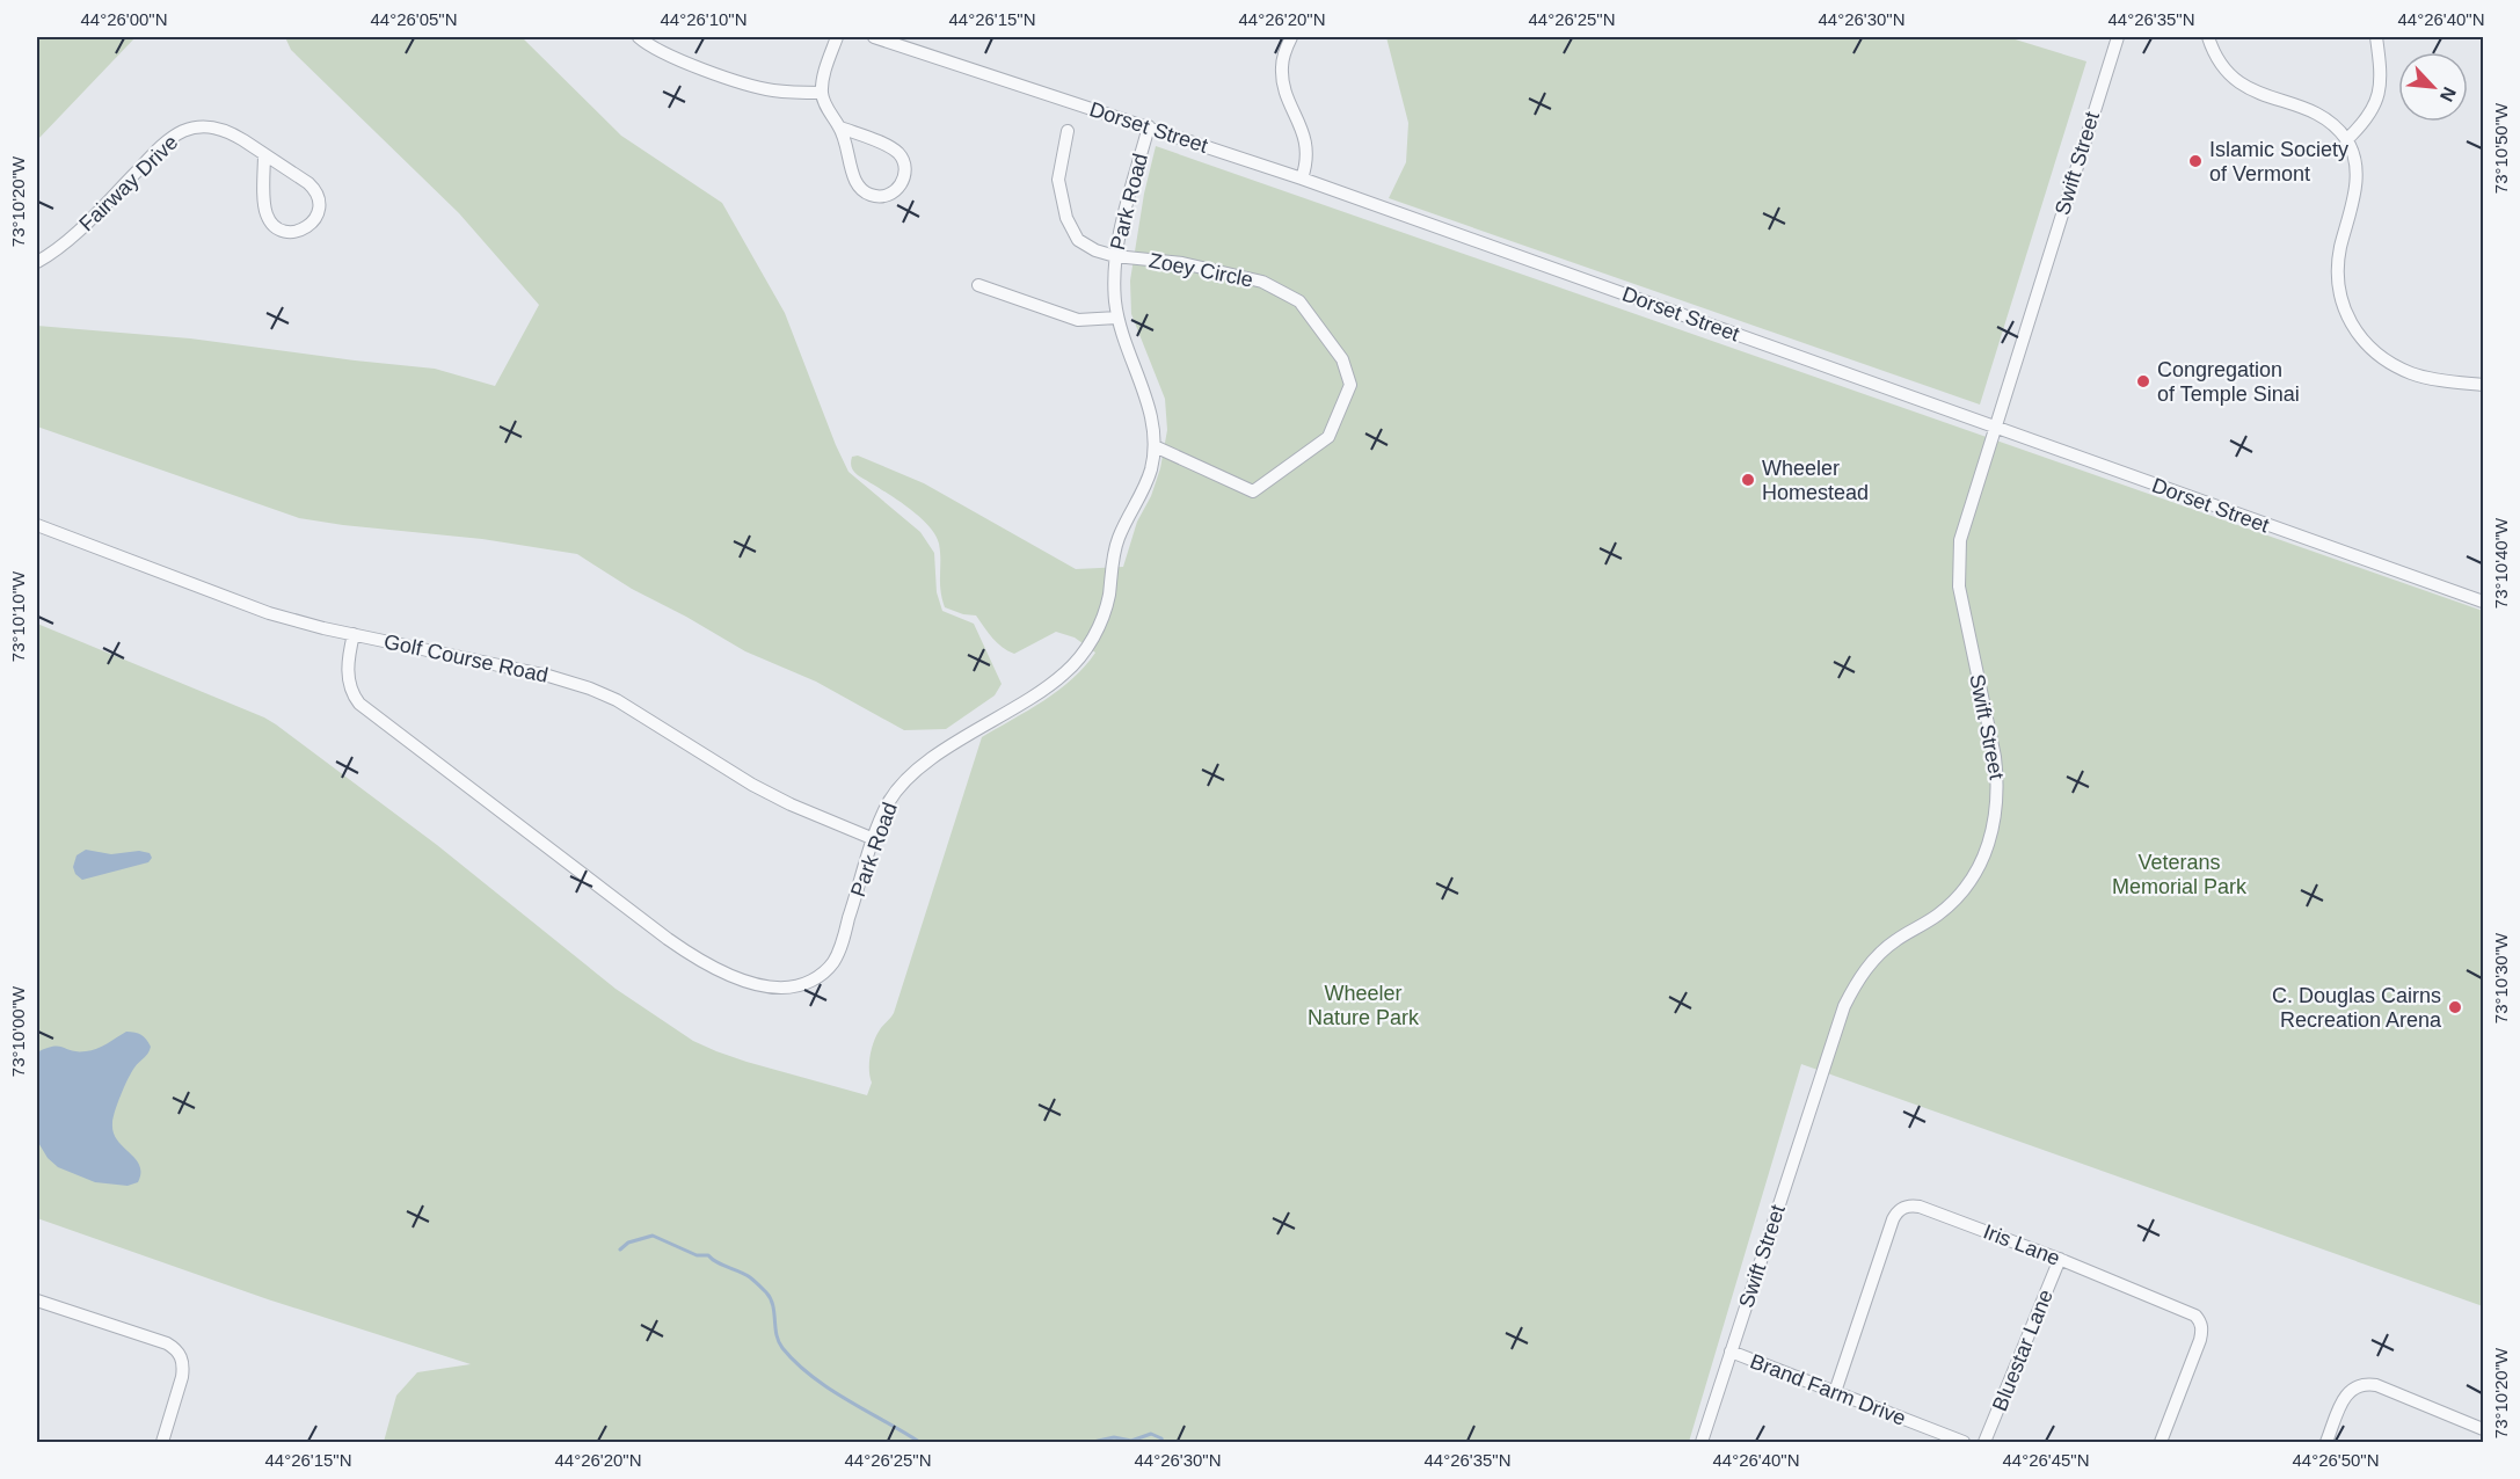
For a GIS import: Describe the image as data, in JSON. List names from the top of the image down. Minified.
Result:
{"streets":{"street":["Dorset Street","Swift Street","Fairway Drive","Park Road","Zoey Circle","Golf Course Road","Iris Lane","Bluestar Lane","Brand Farm Drive"]},"crossings":[["Dorset Street","Swift Street"],["Dorset Street","Park Road"],["Swift Street","Brand Farm Drive"],["Park Road","Zoey Circle"],["Park Road","Golf Course Road"],["Iris Lane","Bluestar Lane"],["Iris Lane","Brand Farm Drive"]],"parks":["Veterans Memorial Park","Wheeler Nature Park"],"places":["Islamic Society of Vermont","Congregation of Temple Sinai","Wheeler Homestead","C. Douglas Cairns Recreation Arena"],"north":"bottom right","coordinates":["44°26'00\"N","44°26'05\"N","44°26'10\"N","44°26'15\"N","44°26'20\"N","44°26'25\"N","44°26'30\"N","44°26'35\"N","44°26'40\"N","73°10'50\"W","73°10'20\"W","73°10'40\"W","73°10'10\"W","73°10'30\"W","73°10'00\"W","44°26'45\"N","44°26'50\"N"]}
